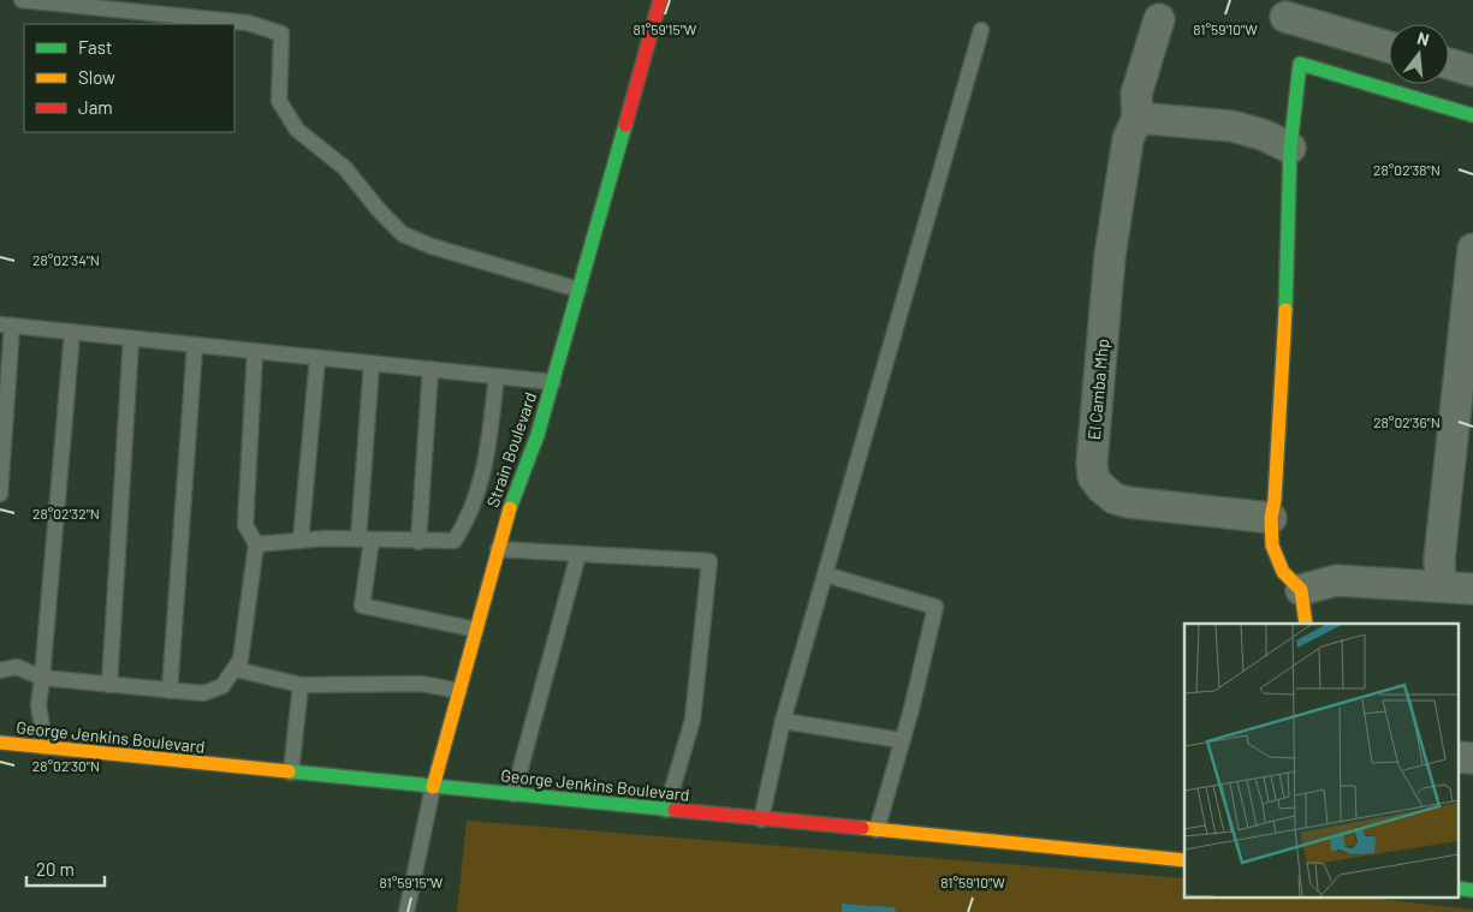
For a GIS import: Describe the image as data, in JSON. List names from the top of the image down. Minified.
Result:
{"streets":{"street":["El Camba Mhp","Strain Boulevard","George Jenkins Boulevard"]},"crossings":[["Strain Boulevard","George Jenkins Boulevard"]],"legend":["Fast","Slow","Jam"],"scale_bar":"20 m","north":"top","coordinates":["81°59'15\"W","81°59'10\"W","28°02'38\"N","28°02'34\"N","28°02'36\"N","28°02'32\"N","28°02'30\"N"]}
